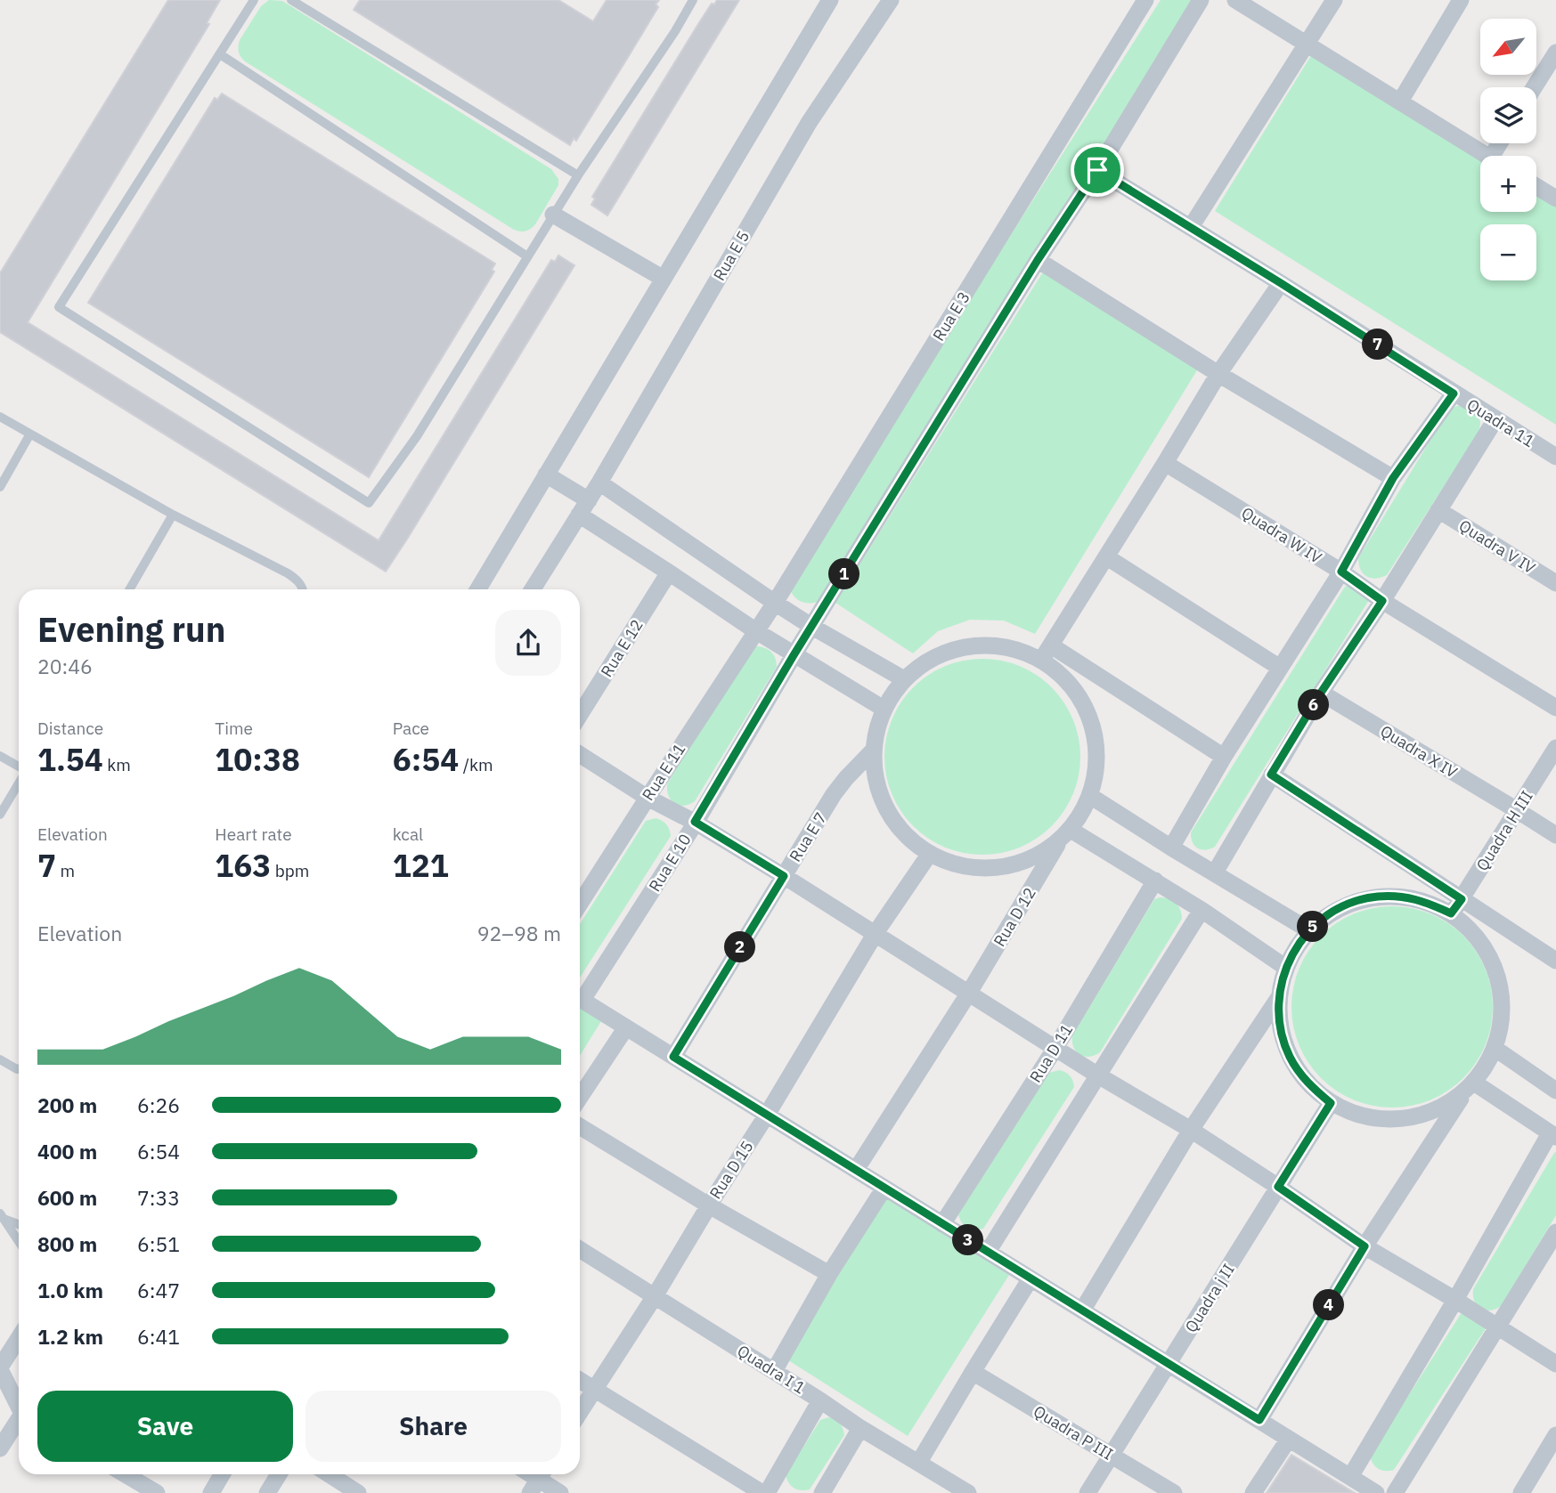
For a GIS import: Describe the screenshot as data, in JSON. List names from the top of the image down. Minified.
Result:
{"streets":{"street":["Rua E 5","Rua E 3","Quadra 11","Quadra W IV","Quadra V IV","Rua E 12","Quadra X IV","Rua E 11","Quadra H III","Rua E 7","Rua E 10","Rua D 12","Rua D 11","Rua D 15","Quadra j II","Quadra I 1","Quadra P III"]},"crossings":[["Rua E 3","Rua E 11"],["Quadra 11","Rua E 10"],["Quadra X IV","Quadra H III"],["Rua D 15","Quadra I 1"],["Quadra j II","Quadra P III"]],"north":"bottom left","page":{"map_buttons":["+","−"],"pins":["7","1","6","5","2","3","4"],"heading":["Evening run","20:46"],"stats":[["Distance","1.54 km"],["Time","10:38"],["Pace","6:54 /km"],["Elevation","7 m"],["Heart rate","163 bpm"],["kcal","121"]],"chart":["Elevation","92–98 m"],"list":[{"name":"200 m","note":"6:26"},{"name":"400 m","note":"6:54"},{"name":"600 m","note":"7:33"},{"name":"800 m","note":"6:51"},{"name":"1.0 km","note":"6:47"},{"name":"1.2 km","note":"6:41"}],"buttons":["Save","Share"]}}
